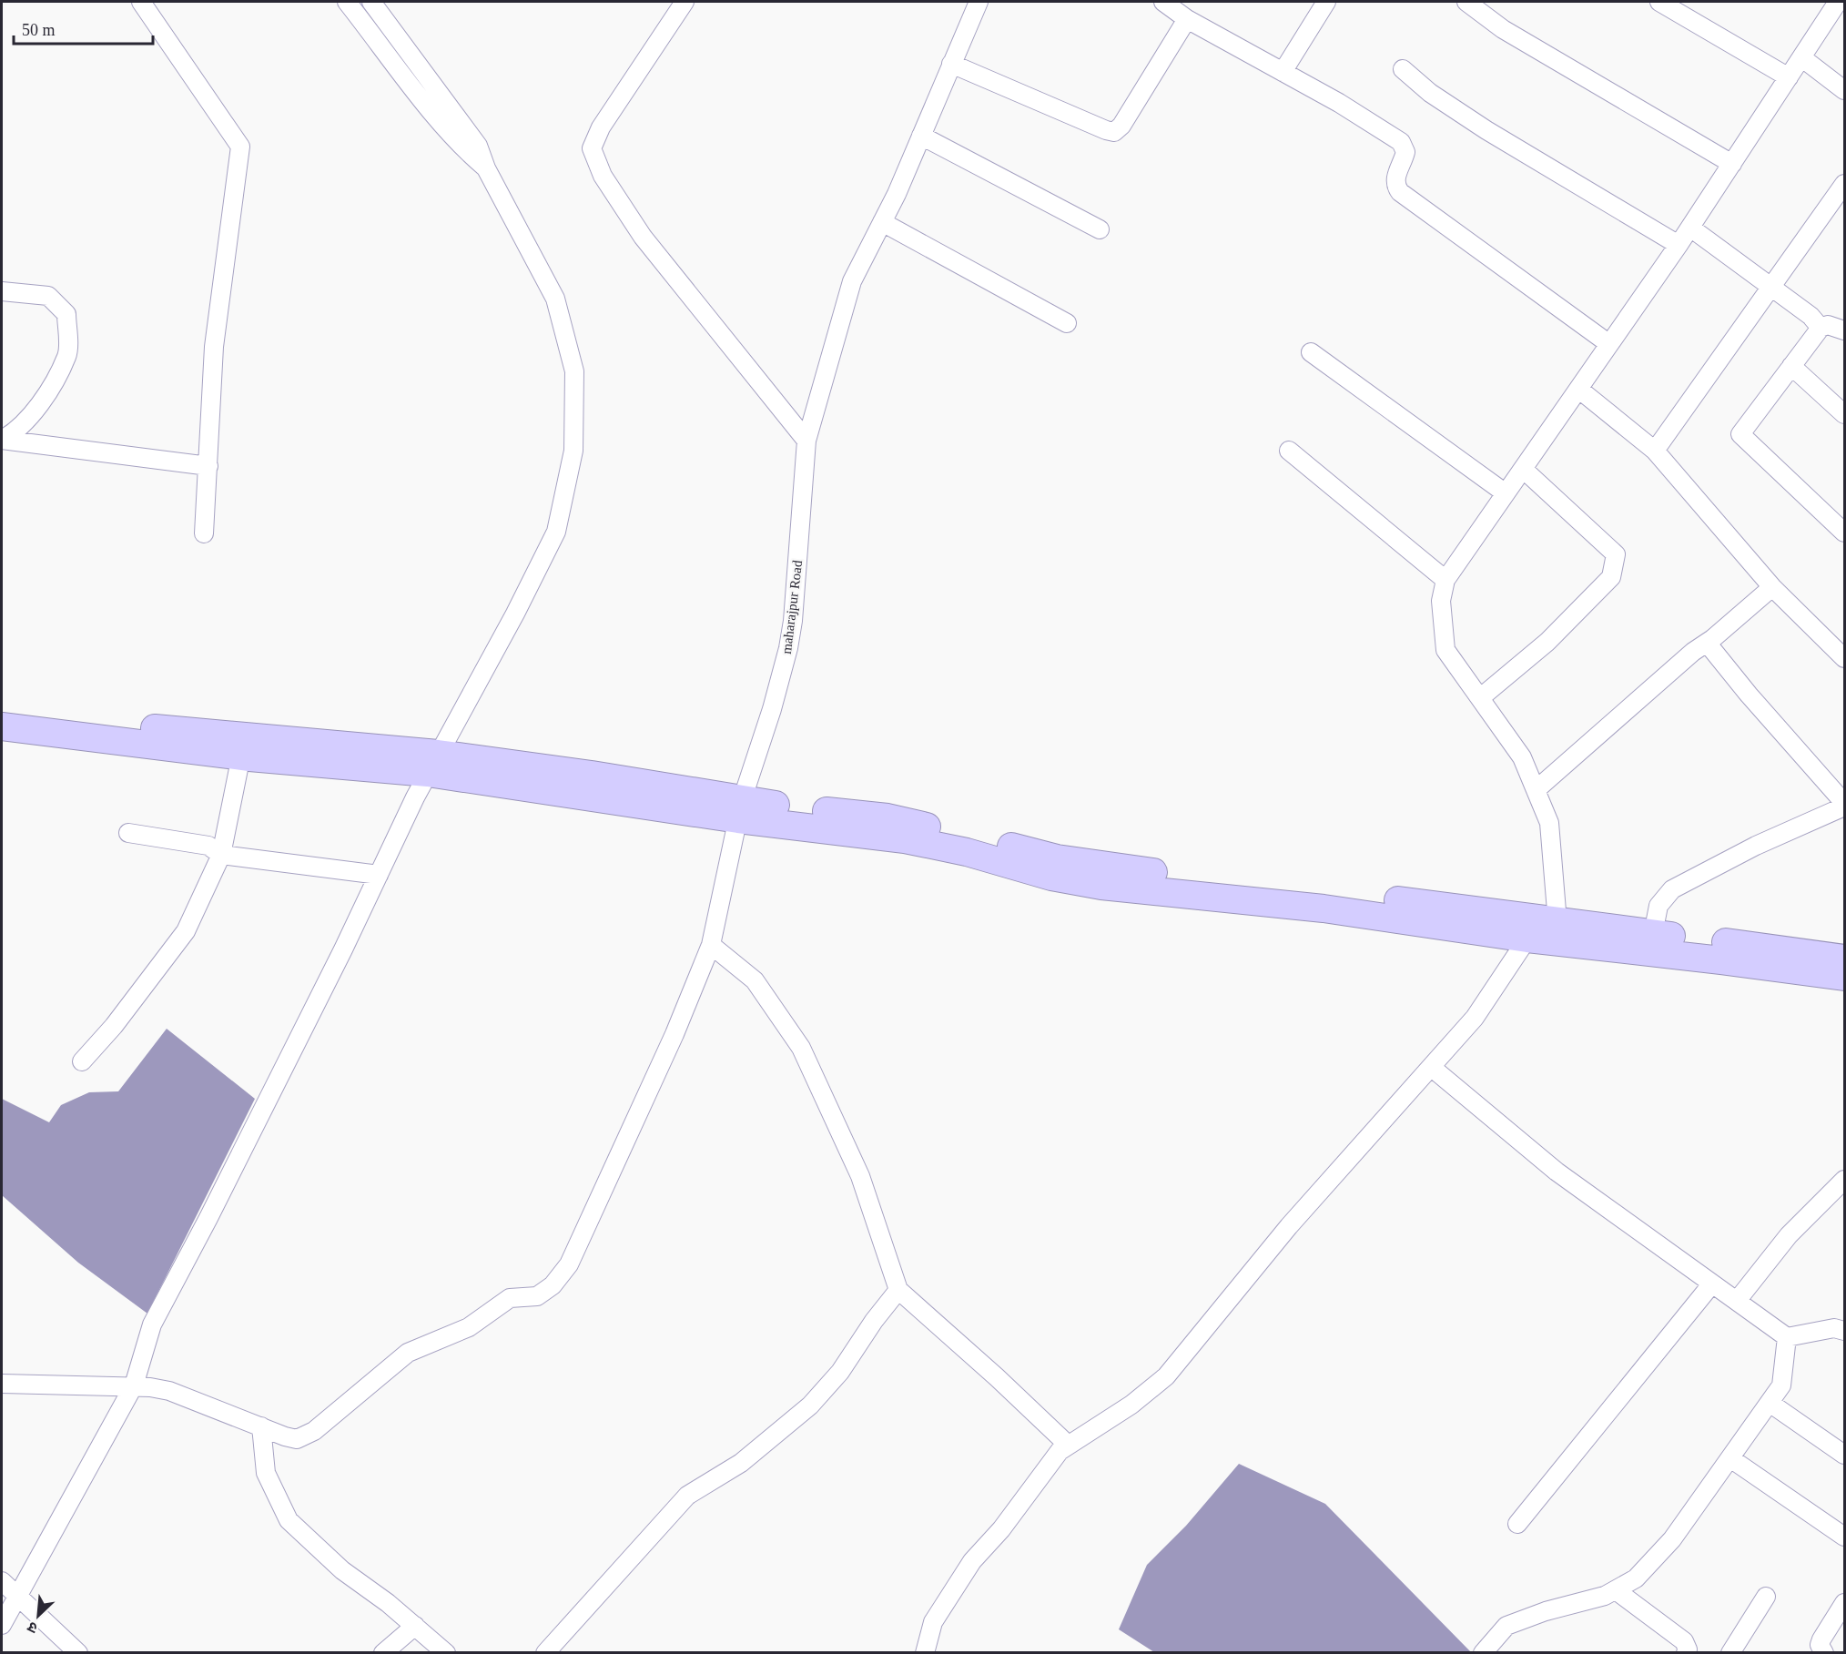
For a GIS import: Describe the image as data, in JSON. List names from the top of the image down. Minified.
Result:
{"streets":{"street":["maharajpur Road"]},"scale_bar":"50 m","north":"bottom left"}
